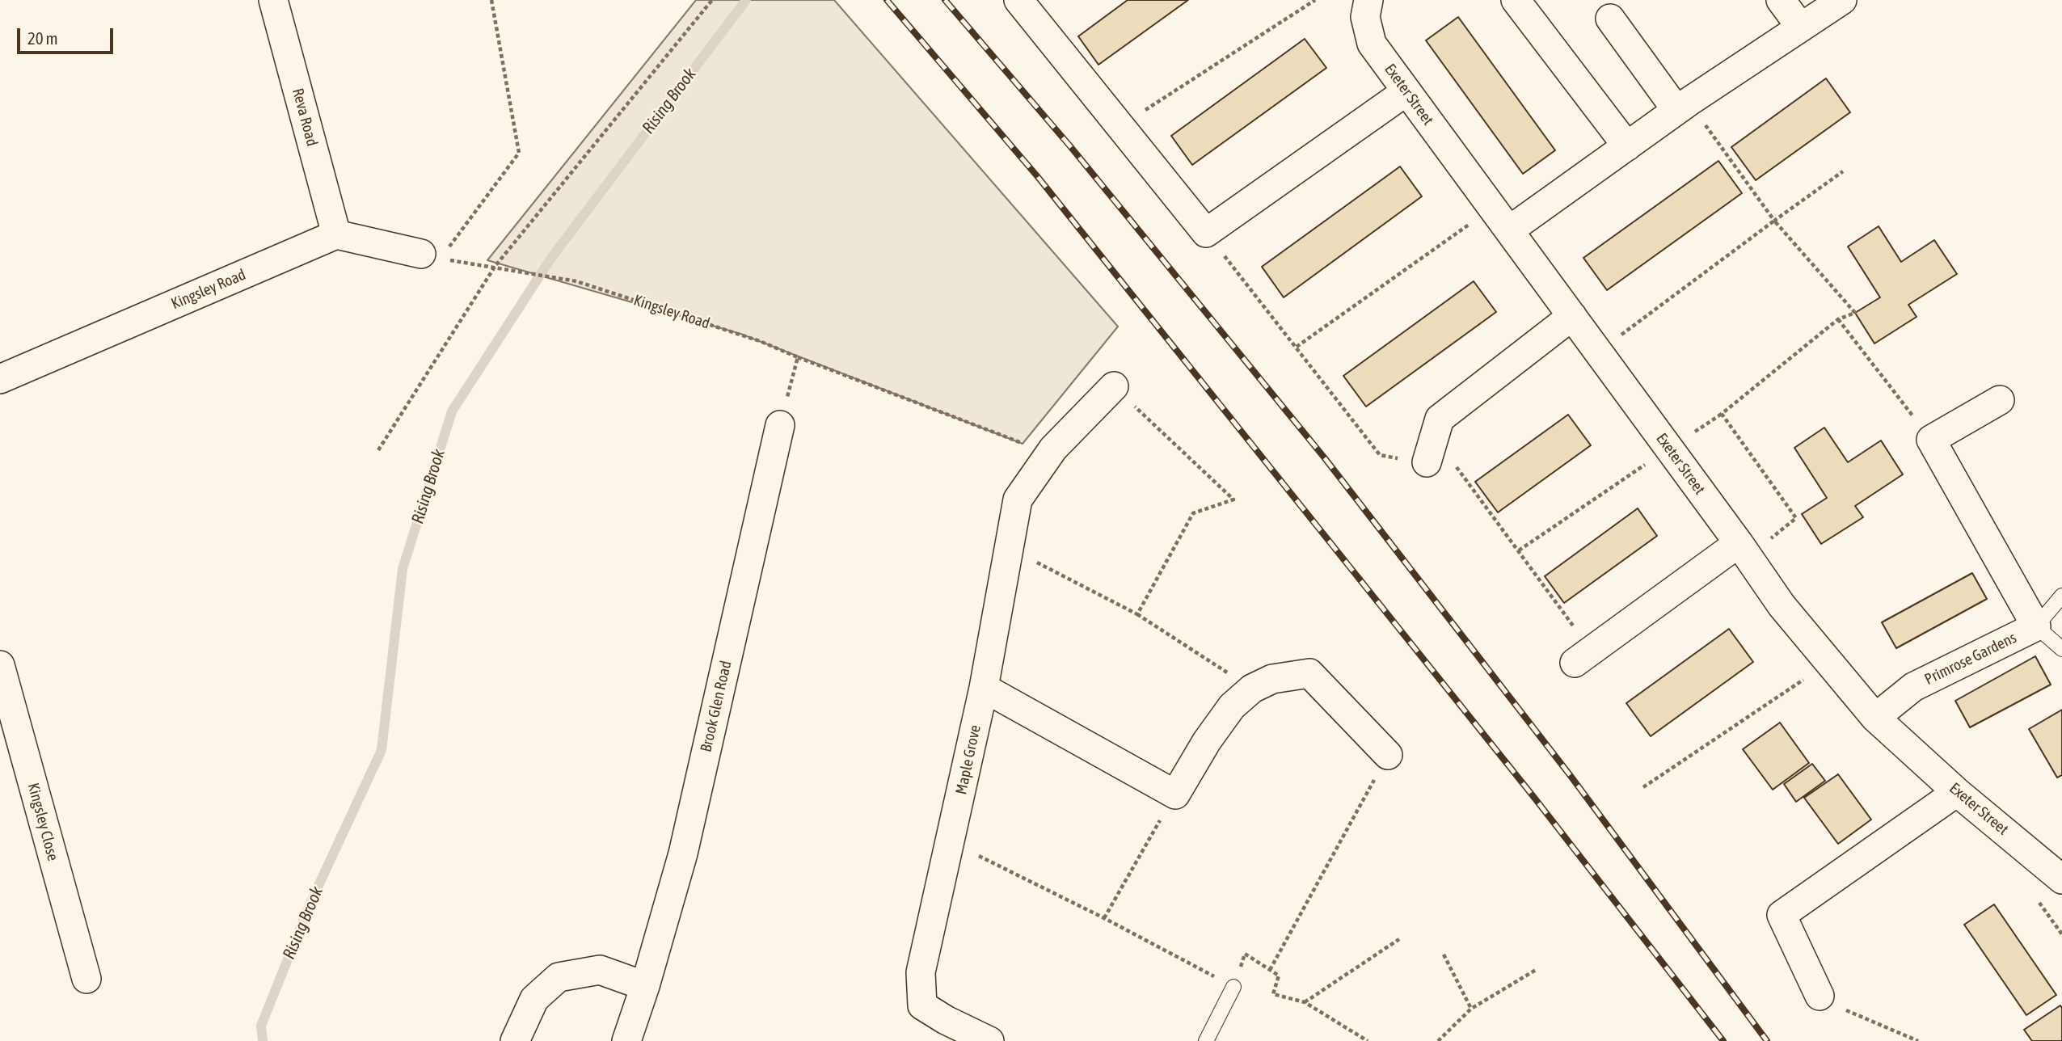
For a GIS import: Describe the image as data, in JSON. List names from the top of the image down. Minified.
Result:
{"streets":{"street":["Exeter Street","Reva Road","Kingsley Road","Primrose Gardens","Brook Glen Road","Maple Grove","Kingsley Close"]},"crossings":[["Exeter Street","Primrose Gardens"],["Reva Road","Kingsley Road"],["Kingsley Road","Maple Grove"]],"water":["Rising Brook"],"scale_bar":"20 m"}
